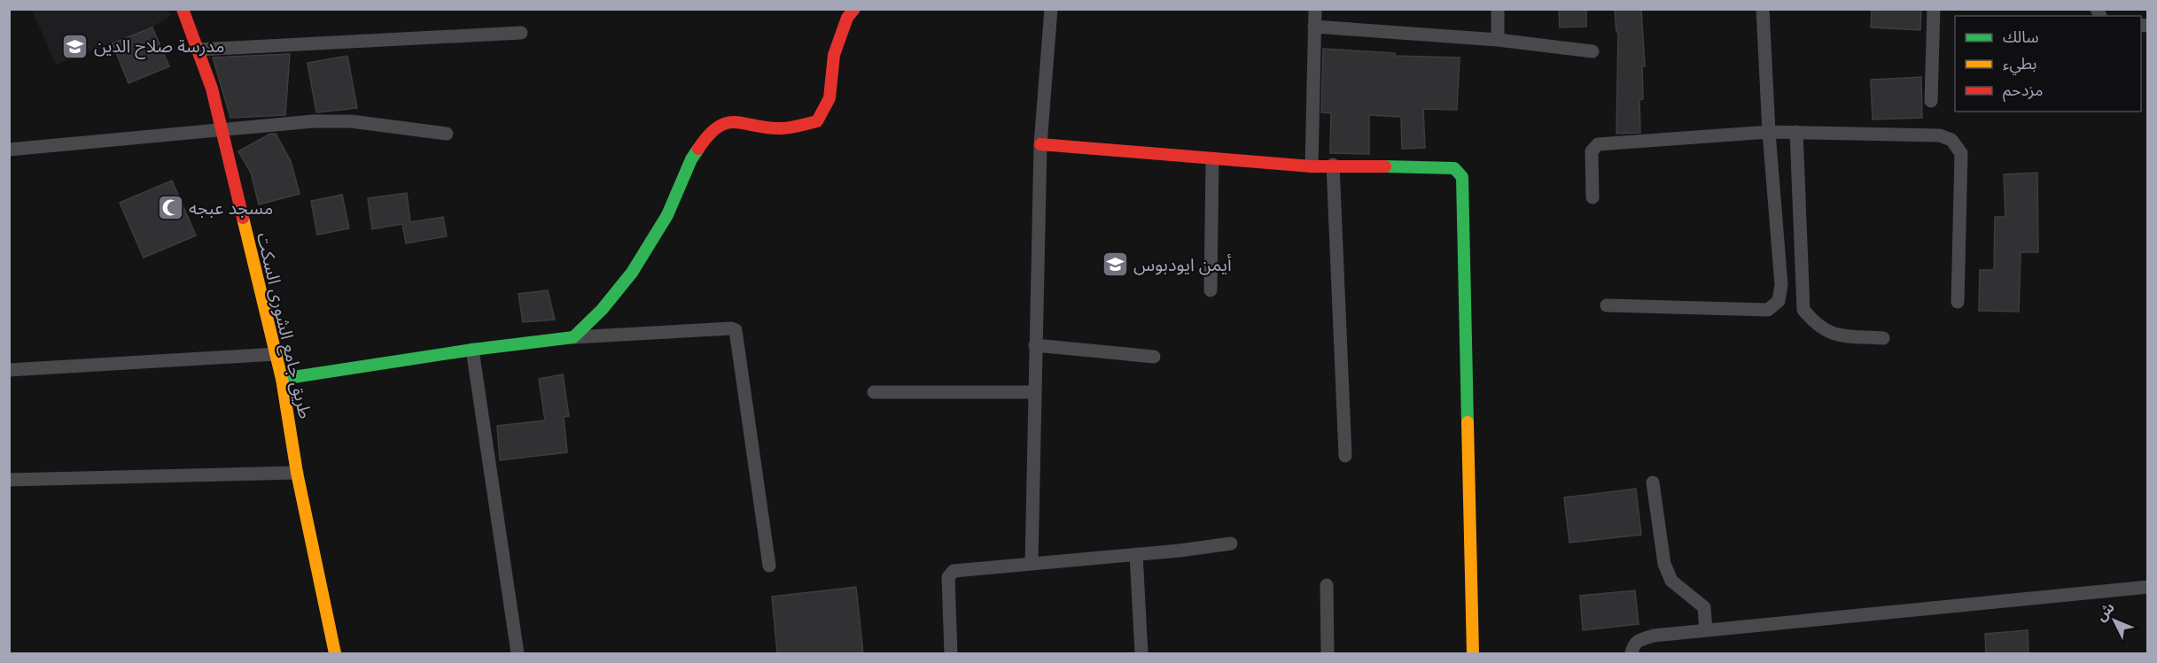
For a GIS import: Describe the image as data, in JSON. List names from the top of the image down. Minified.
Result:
{"streets":{"street":["طريق جامع الشورى السكت"]},"places":{"school or university":["مدرسة صلاح الدين","أيمن ايودبوس"],"mosque":["مسجد عبجه"]},"legend":["سالك","بطيء","مزدحم"],"north":"top left"}
